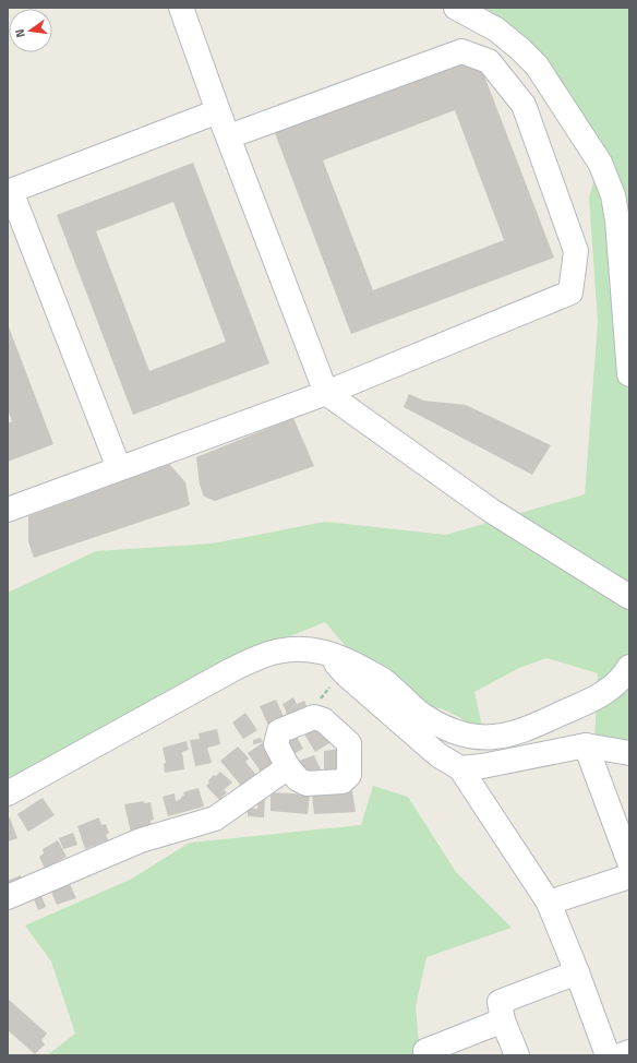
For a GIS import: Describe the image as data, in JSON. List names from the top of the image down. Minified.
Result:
{"north":"left"}
